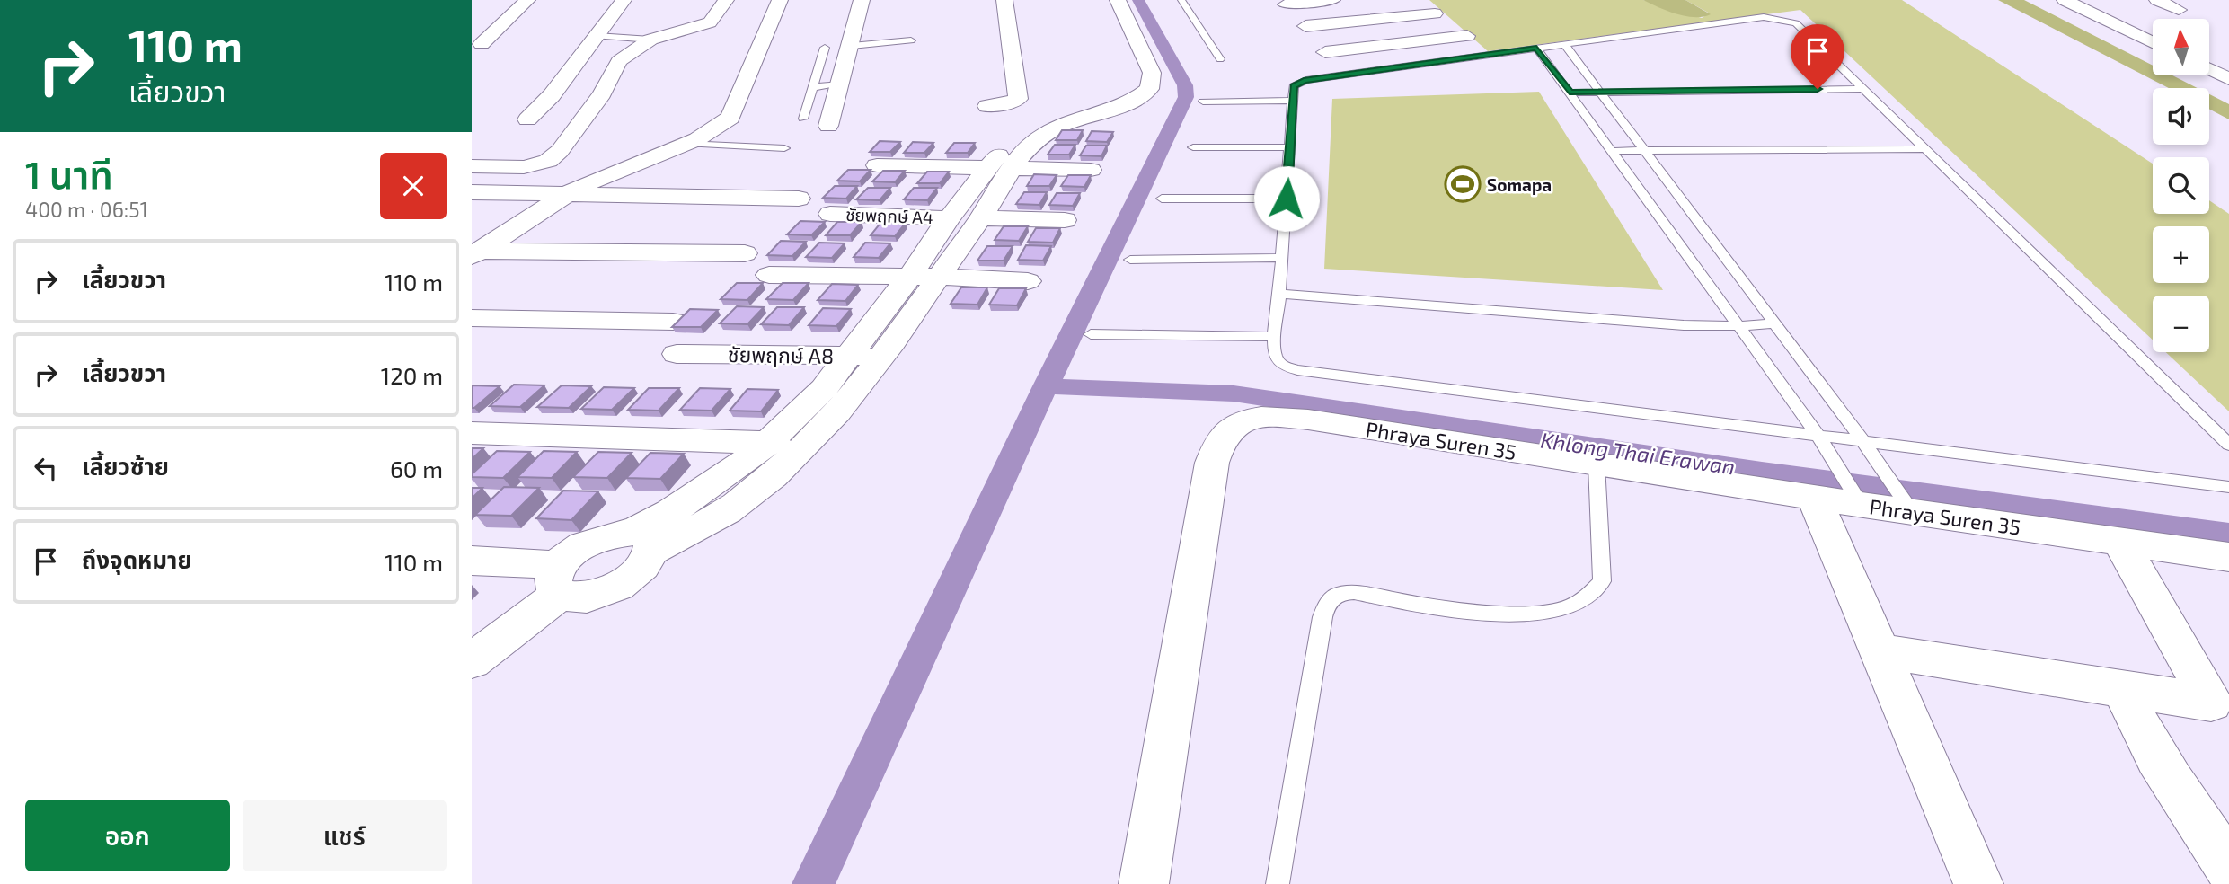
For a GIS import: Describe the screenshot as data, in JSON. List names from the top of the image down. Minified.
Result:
{"streets":{"street":["ชัยพฤกษ์ A4","ชัยพฤกษ์ A8","Phraya Suren 35"]},"water":["Khlong Thai Erawan"],"places":{"sports":["Somapa"]},"north":"top","page":{"turn":["110 m","เลี้ยวขวา"],"map_buttons":["+","−"],"heading":["1 นาที","400 m · 06:51"],"list":[{"name":"เลี้ยวขวา","value":"110 m"},{"name":"เลี้ยวขวา","value":"120 m"},{"name":"เลี้ยวซ้าย","value":"60 m"},{"name":"ถึงจุดหมาย","value":"110 m"}],"buttons":["ออก","แชร์"]}}
